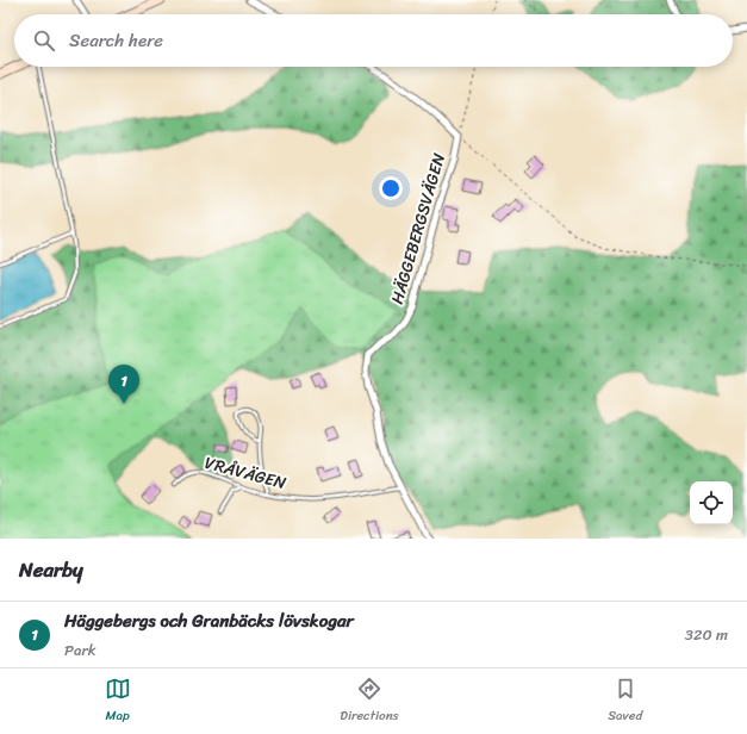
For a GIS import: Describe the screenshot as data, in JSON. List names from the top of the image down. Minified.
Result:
{"streets":{"street":["HÄGGEBERGSVÄGEN"],"lane":["VRÅVÄGEN"]},"crossings":[["HÄGGEBERGSVÄGEN","VRÅVÄGEN"]],"page":{"search":"Search here","pins":"1","heading":"Nearby","list":[{"mark":"1","name":"Häggebergs och Granbäcks lövskogar","note":"Park","value":"320 m"}],"nav":["Map","Directions","Saved"]}}
